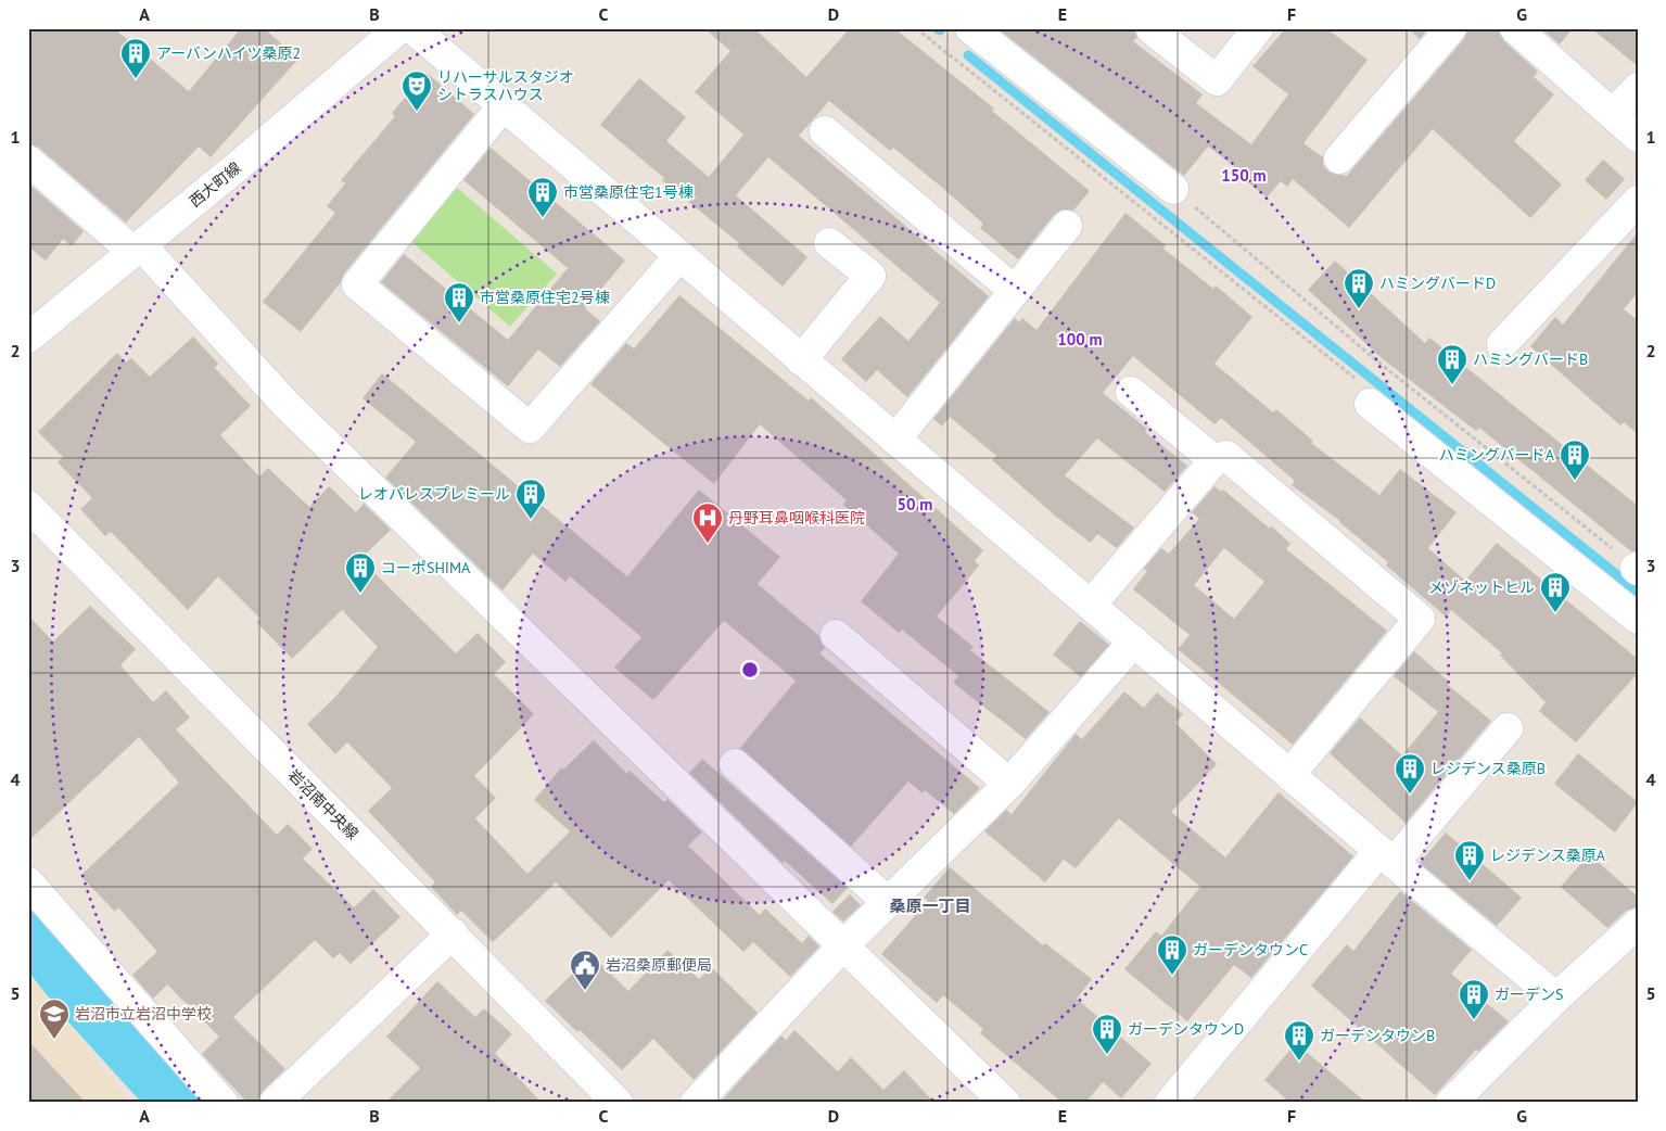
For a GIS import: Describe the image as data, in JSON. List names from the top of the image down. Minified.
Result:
{"streets":{"street":["西大町線","岩沼南中央線"]},"districts":["桑原一丁目"],"places":{"building":["アーバンハイツ桑原2","市営桑原住宅1号棟","ハミングバードD","市営桑原住宅2号棟","ハミングバードB","ハミングバードA","レオパレスプレミール","コーポSHIMA","メゾネットヒル","レジデンス桑原B","レジデンス桑原A","ガーデンタウンC","ガーデンS","ガーデンタウンD","ガーデンタウンB"],"theatre":["リハーサルスタジオ シトラスハウス"],"hospital":["丹野耳鼻咽喉科医院"],"public building":["岩沼桑原郵便局"],"school or university":["岩沼市立岩沼中学校"]},"grid":{"columns":["A","B","C","D","E","F","G"],"rows":["1","2","3","4","5"]},"rings":["150 m","100 m","50 m"]}
